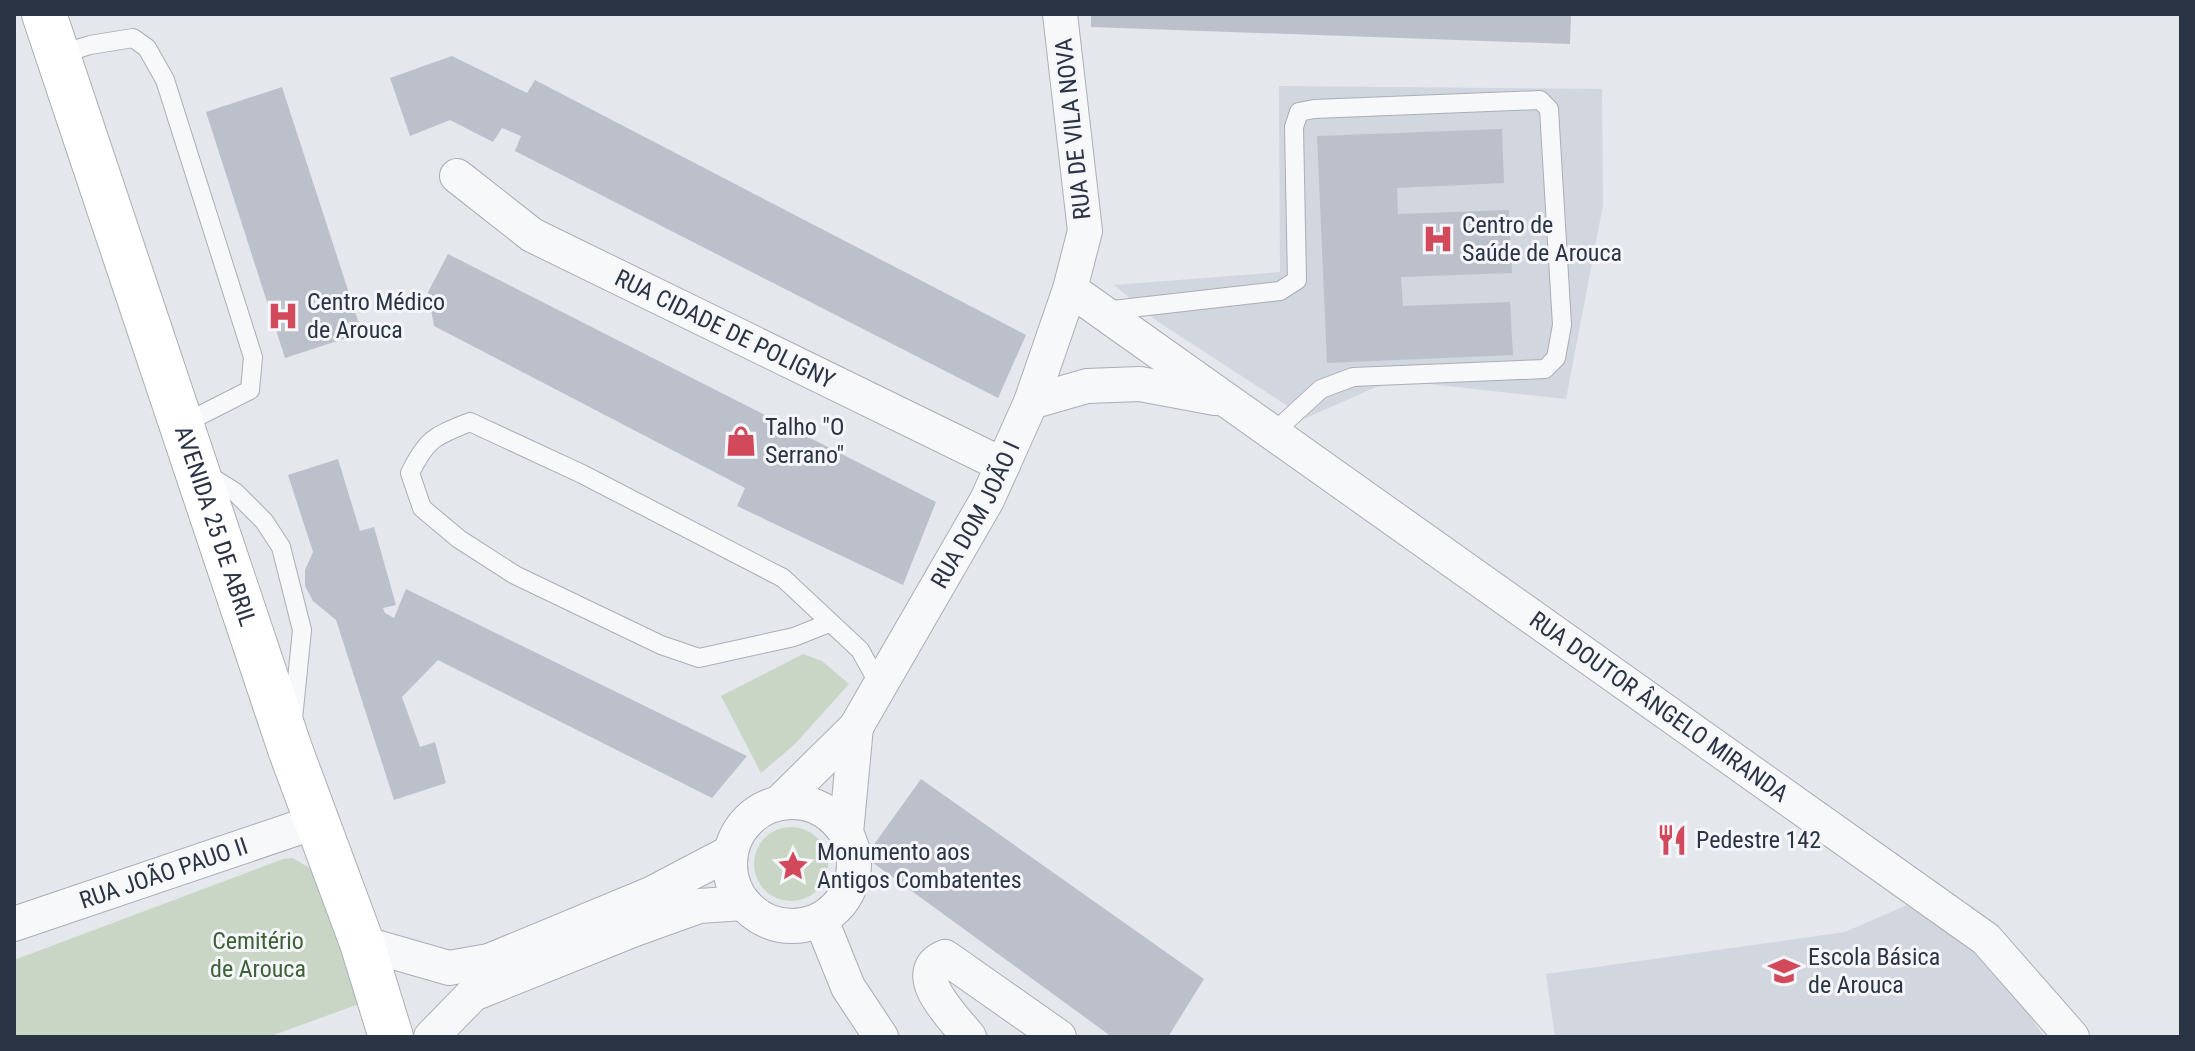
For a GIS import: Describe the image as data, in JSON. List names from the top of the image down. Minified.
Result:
{"streets":{"main road":["AVENIDA 25 DE ABRIL"],"street":["RUA DE VILA NOVA","RUA CIDADE DE POLIGNY","RUA DOM JOÃO I","RUA DOUTOR ÂNGELO MIRANDA","RUA JOÃO PAUO II"]},"crossings":[["RUA DE VILA NOVA","RUA DOM JOÃO I"],["RUA DE VILA NOVA","RUA DOUTOR ÂNGELO MIRANDA"],["RUA CIDADE DE POLIGNY","RUA DOM JOÃO I"],["RUA DOM JOÃO I","RUA DOUTOR ÂNGELO MIRANDA"],["AVENIDA 25 DE ABRIL","RUA JOÃO PAUO II"]],"parks":["Cemitério de Arouca"],"places":{"hospital":["Centro de Saúde de Arouca","Centro Médico de Arouca"],"shop":["Talho \"O Serrano\""],"restaurant":["Pedestre 142"],"place":["Monumento aos Antigos Combatentes"],"school or university":["Escola Básica de Arouca"]}}
